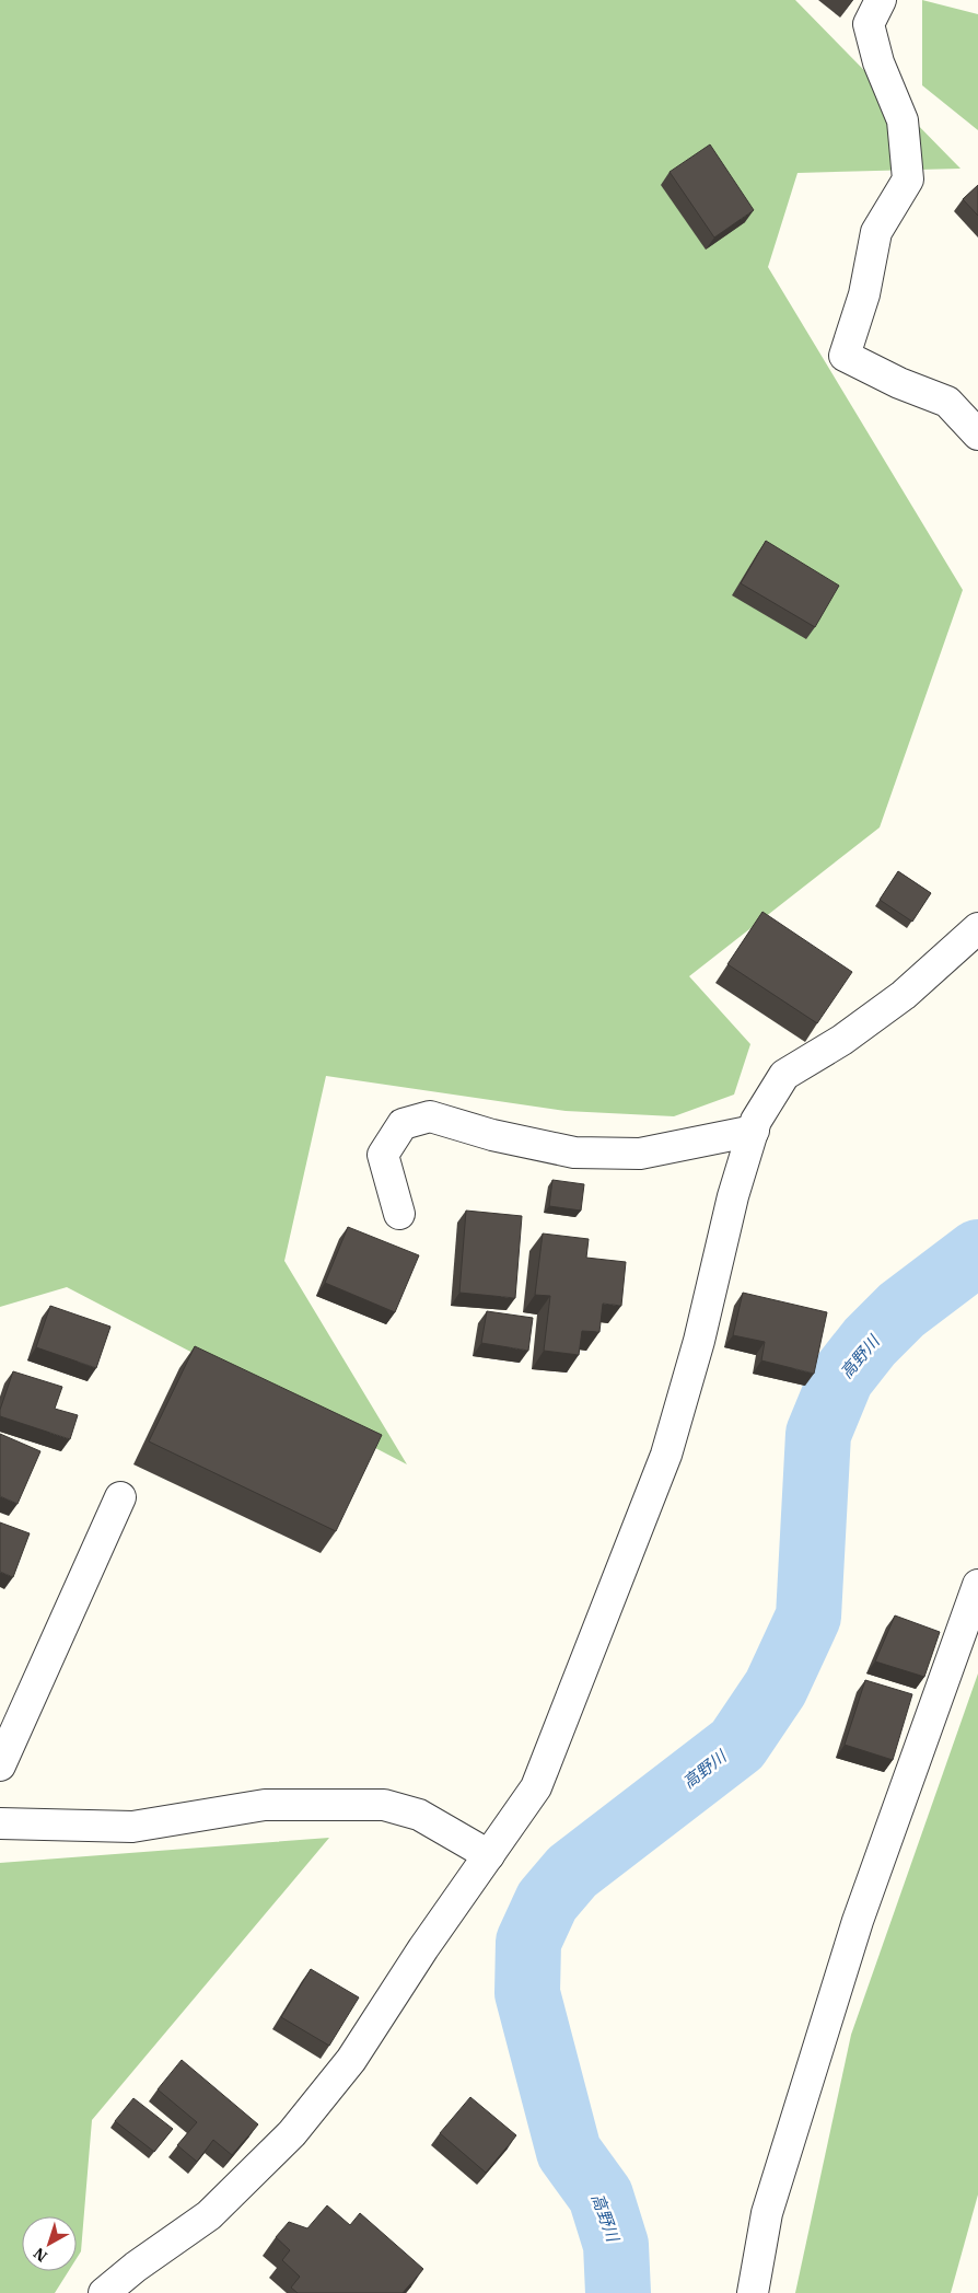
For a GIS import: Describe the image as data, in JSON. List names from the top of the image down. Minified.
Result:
{"water":["高野川"],"north":"bottom left"}
